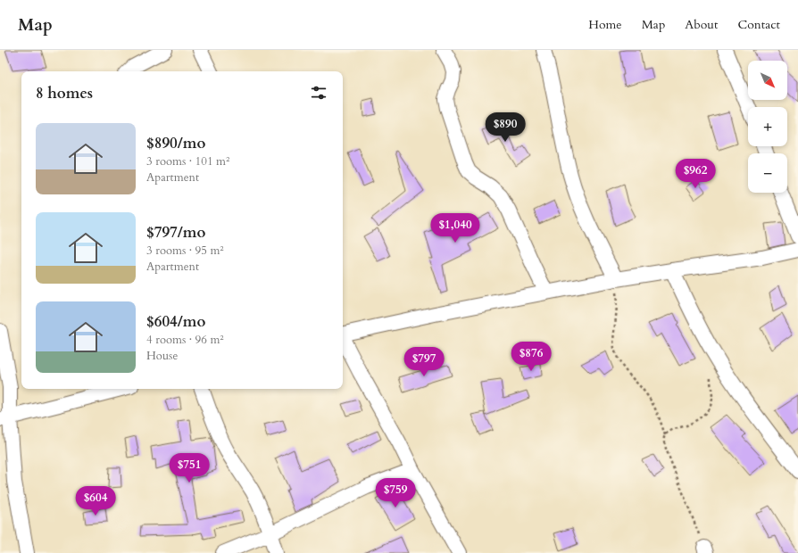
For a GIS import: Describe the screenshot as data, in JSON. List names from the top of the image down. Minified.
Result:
{"north":"bottom right","page":{"header":"Map","nav":["Home","Map","About","Contact"],"map_buttons":["+","−"],"heading":"8 homes","price":["$890","$962","$1,040","$876","$797","$751","$759","$604"],"list":[{"name":"$890/mo","note":"3 rooms · 101 m² · Apartment"},{"name":"$797/mo","note":"3 rooms · 95 m² · Apartment"},{"name":"$604/mo","note":"4 rooms · 96 m² · House"}]}}
